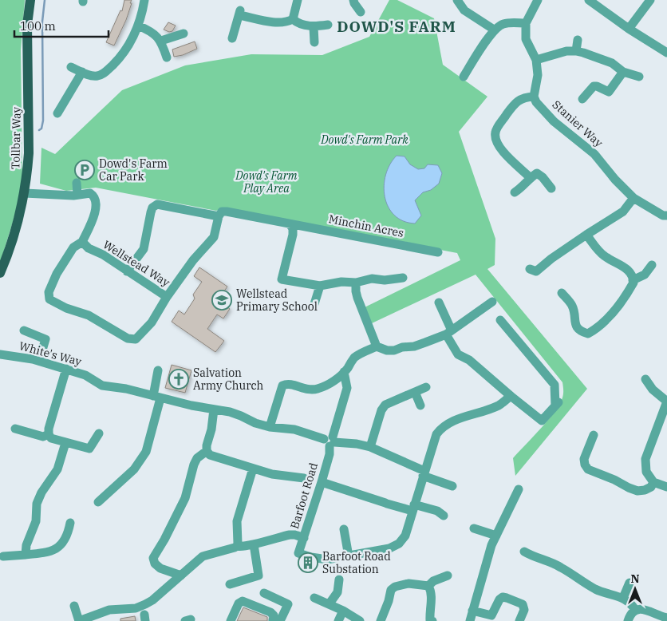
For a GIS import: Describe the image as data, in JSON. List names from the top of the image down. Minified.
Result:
{"streets":{"main road":["Tollbar Way"],"street":["Stanier Way","Minchin Acres","Wellstead Way","White's Way","Barfoot Road"]},"crossings":[["White's Way","Barfoot Road"]],"districts":["DOWD'S FARM"],"parks":["Dowd's Farm Park","Dowd's Farm Play Area"],"places":{"parking":["Dowd's Farm Car Park"],"school or university":["Wellstead Primary School"],"church":["Salvation Army Church"],"building":["Barfoot Road Substation"]},"scale_bar":"100 m","north":"top"}
